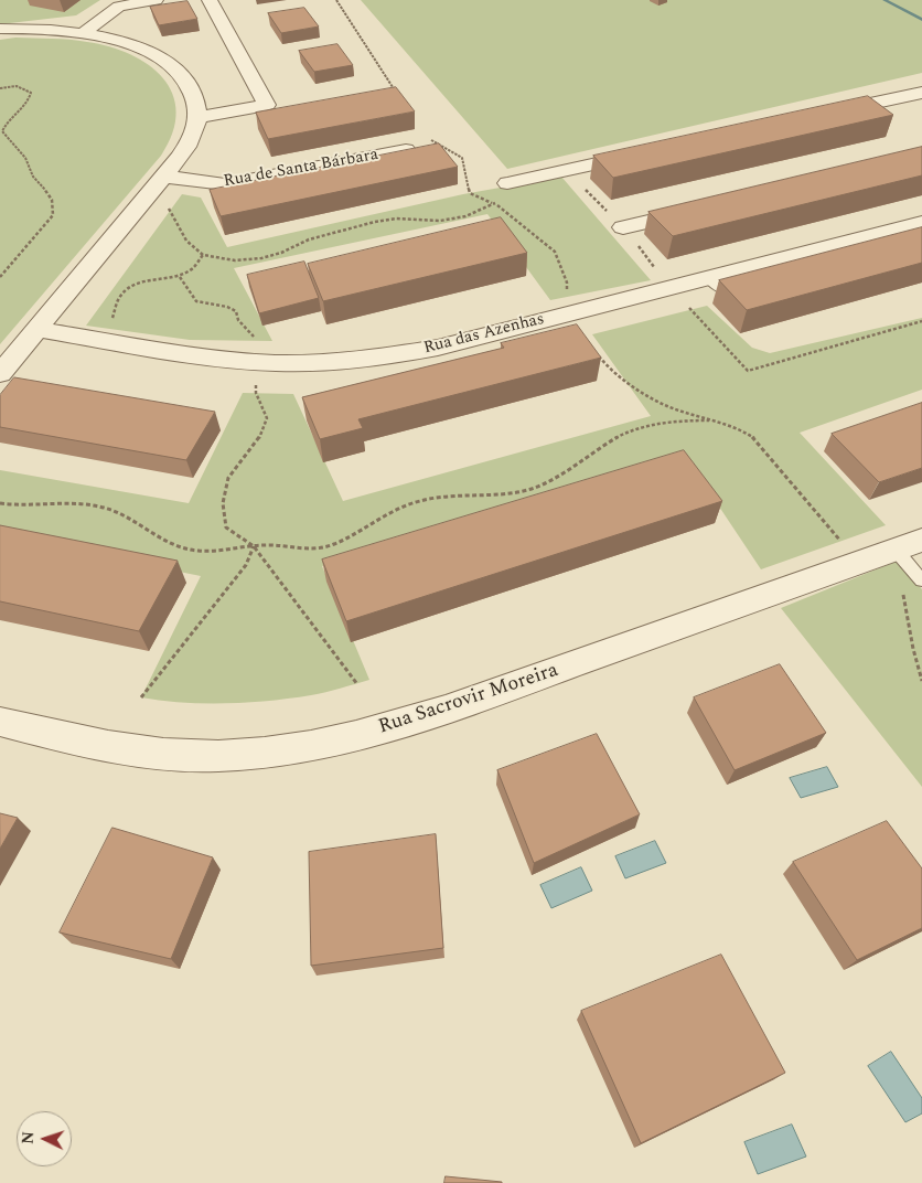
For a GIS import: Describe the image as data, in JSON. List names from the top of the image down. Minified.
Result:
{"streets":{"street":["Rua de Santa Bárbara","Rua das Azenhas","Rua Sacrovir Moreira"]},"north":"left"}
